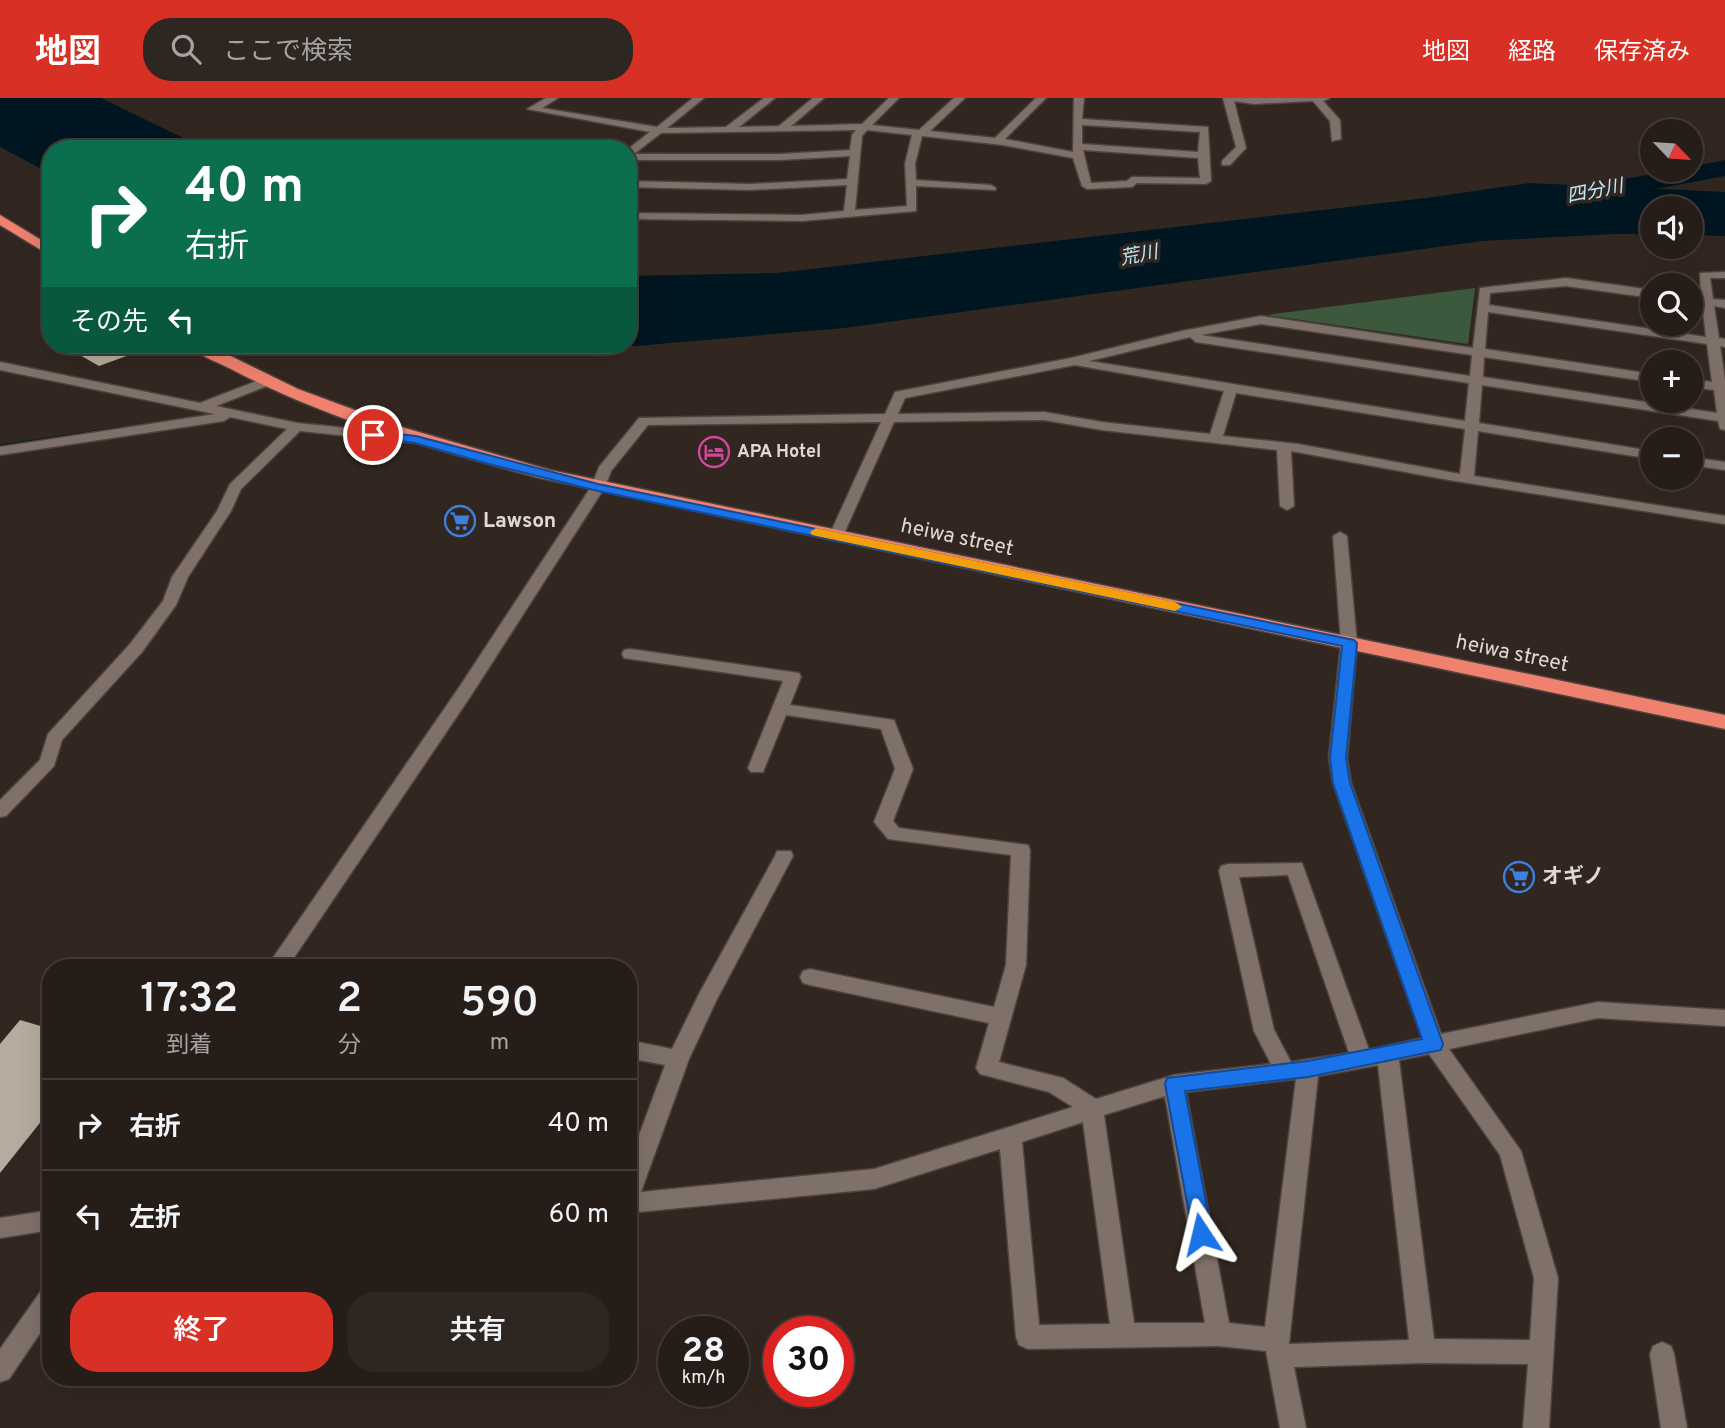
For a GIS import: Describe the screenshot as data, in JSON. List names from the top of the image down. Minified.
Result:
{"streets":{"highway":["heiwa street"]},"water":["四分川","荒川"],"places":{"hotel":["APA Hotel"],"supermarket":["Lawson","オギノ"]},"north":"bottom right","page":{"header":"地図","search":"ここで検索","nav":["地図","経路","保存済み"],"map_buttons":["+","−"],"turn":["40 m","右折"],"then":"その先","eta":["17:32","到着","2","分","590","m"],"list":[{"name":"右折","value":"40 m"},{"name":"左折","value":"60 m"}],"buttons":["終了","共有"],"speed":"28 km/h","limit":"30"}}
